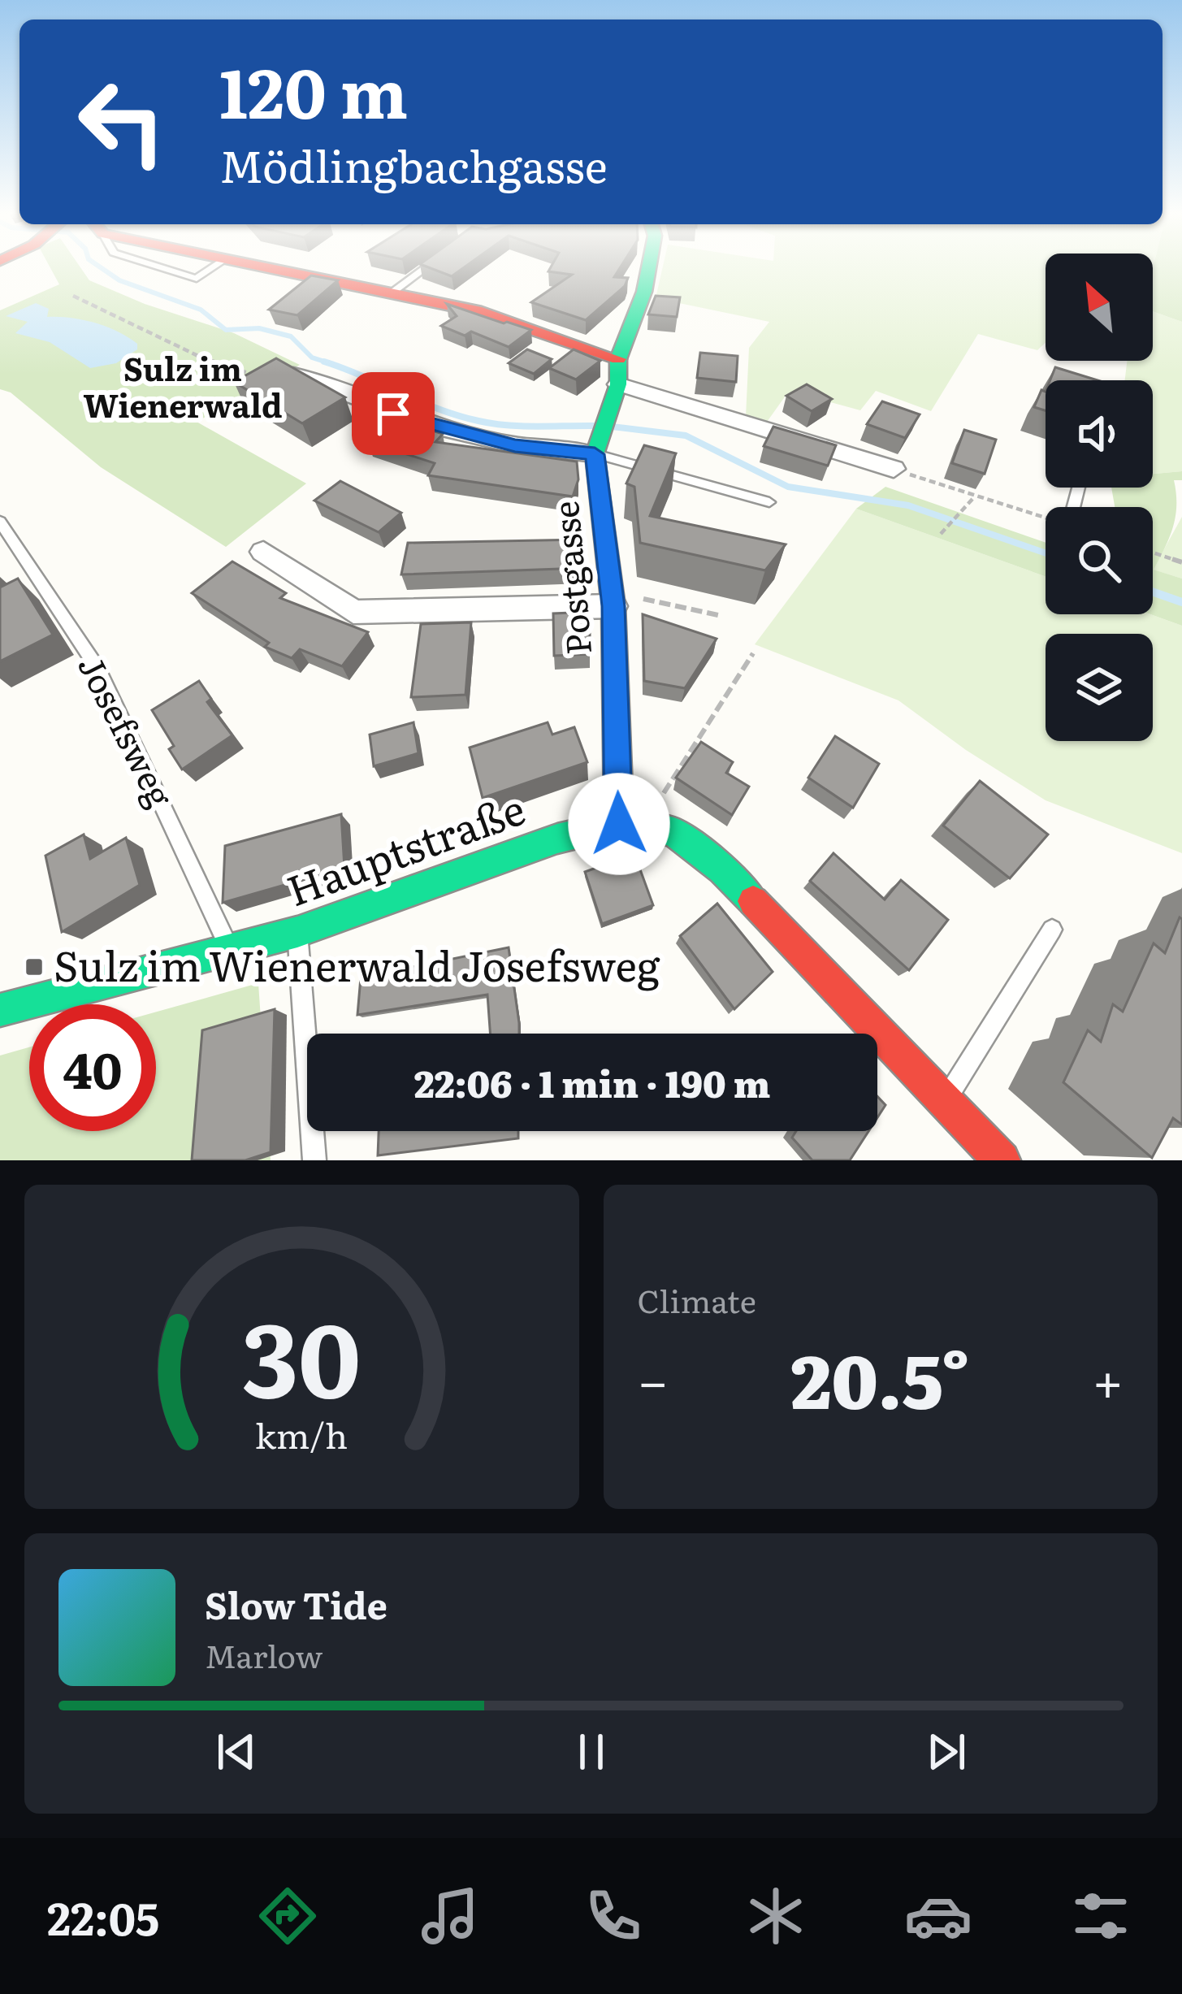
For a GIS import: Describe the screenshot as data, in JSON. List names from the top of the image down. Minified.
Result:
{"streets":{"street":["Postgasse","Hauptstraße"],"lane":["Josefsweg"]},"crossings":[["Postgasse","Hauptstraße"],["Josefsweg","Hauptstraße"]],"districts":["Sulz im Wienerwald"],"places":{"transit":["Sulz im Wienerwald Josefsweg"]},"north":"top left","page":{"turn":["120 m","Mödlingbachgasse"],"limit":"40","trip":"22:06 · 1 min · 190 m","tile":"Climate","heat":["−","20.5°","+"],"song":["Slow Tide","Marlow"],"tabs":"22:05","gauge":["30","km/h"]}}
